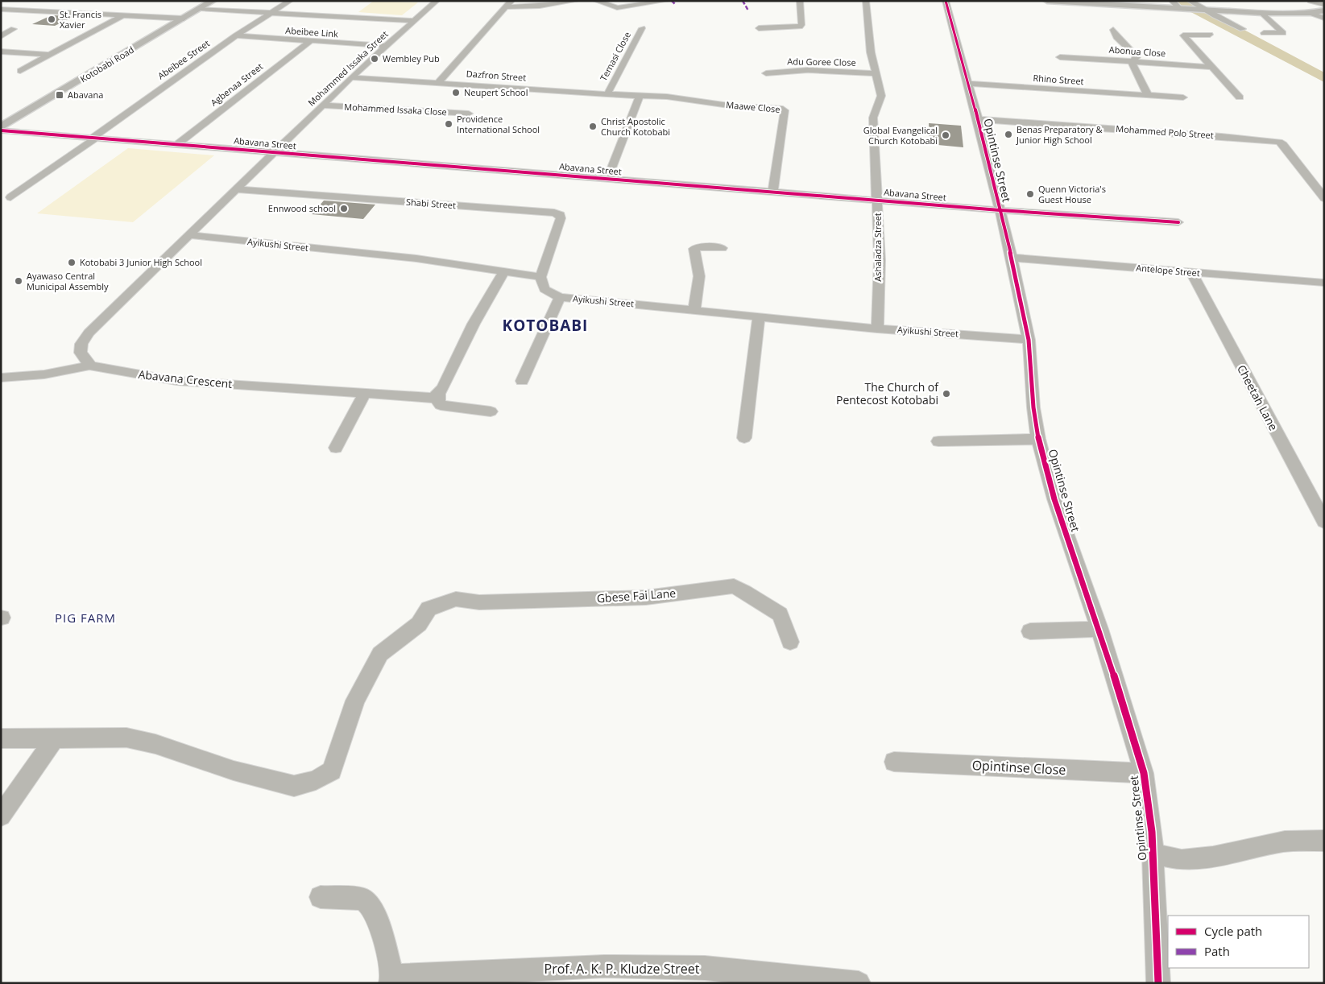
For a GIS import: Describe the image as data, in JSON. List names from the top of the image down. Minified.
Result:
{"streets":{"street":["Abeibee Link","Abonua Close","Temasi Close","Abeibee Street","Adu Goree Close","Kotobabi Road","Mohammed Issaka Street","Dazfron Street","Rhino Street","Agbenaa Street","Maawe Close","Mohammed Issaka Close","Mohammed Polo Street","Abavana Street","Opintinse Street","Shabi Street","Ayikushi Street","Ashaladza Street","Antelope Street","Abavana Crescent","Cheetah Lane","Gbese Fai Lane","Opintinse Close","Prof. A. K. P. Kludze Street"]},"crossings":[["Abeibee Link","Abeibee Street"],["Abeibee Link","Mohammed Issaka Street"],["Abeibee Link","Agbenaa Street"],["Temasi Close","Dazfron Street"],["Abeibee Street","Abavana Street"],["Adu Goree Close","Ashaladza Street"],["Mohammed Issaka Street","Dazfron Street"],["Mohammed Issaka Street","Mohammed Issaka Close"],["Mohammed Issaka Street","Abavana Street"],["Dazfron Street","Maawe Close"],["Rhino Street","Opintinse Street"],["Agbenaa Street","Abavana Street"],["Maawe Close","Abavana Street"],["Mohammed Polo Street","Opintinse Street"],["Abavana Street","Opintinse Street"],["Abavana Street","Ashaladza Street"],["Opintinse Street","Ayikushi Street"],["Opintinse Street","Antelope Street"],["Opintinse Street","Opintinse Close"],["Shabi Street","Ayikushi Street"],["Ayikushi Street","Ashaladza Street"],["Antelope Street","Cheetah Lane"]],"districts":["KOTOBABI","PIG FARM"],"places":{"other":["St. Francis Xavier","Wembley Pub","Neupert School","Providence International School","Christ Apostolic Church Kotobabi","Benas Preparatory & Junior High School","Global Evangelical Church Kotobabi","Quenn Victoria's Guest House","Ennwood school","Kotobabi 3 Junior High School","Ayawaso Central Municipal Assembly","The Church of Pentecost Kotobabi"],"transit":["Abavana"]},"legend":["Cycle path","Path"]}
